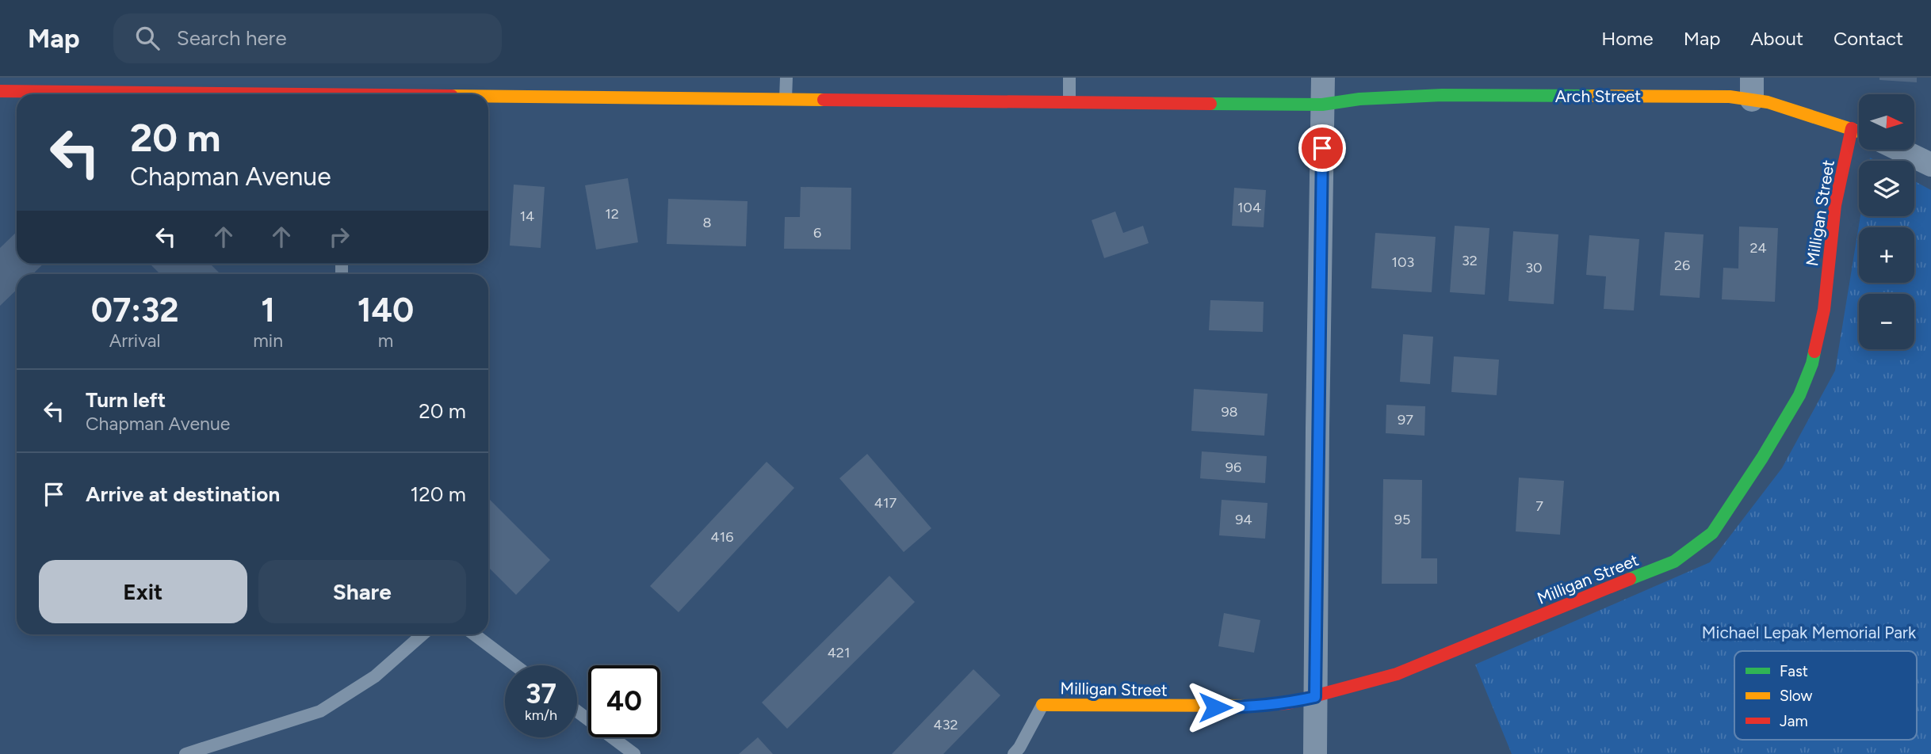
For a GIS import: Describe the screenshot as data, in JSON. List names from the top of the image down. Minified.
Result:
{"streets":{"street":["Arch Street","Milligan Street"]},"crossings":[["Arch Street","Milligan Street"]],"parks":["Michael Lepak Memorial Park"],"house_numbers":["104","12","14","8","6","24","32","103","26","30","98","97","96","417","7","94","95","416","421","432"],"legend":["Fast","Slow","Jam"],"north":"right","page":{"header":"Map","search":"Search here","nav":["Home","Map","About","Contact"],"map_buttons":["+","−"],"turn":["20 m","Chapman Avenue"],"eta":["07:32","Arrival","1","min","140","m"],"list":[{"name":"Turn left","note":"Chapman Avenue","value":"20 m"},{"name":"Arrive at destination","value":"120 m"}],"buttons":["Exit","Share"],"speed":"37 km/h","limit":"40"}}
